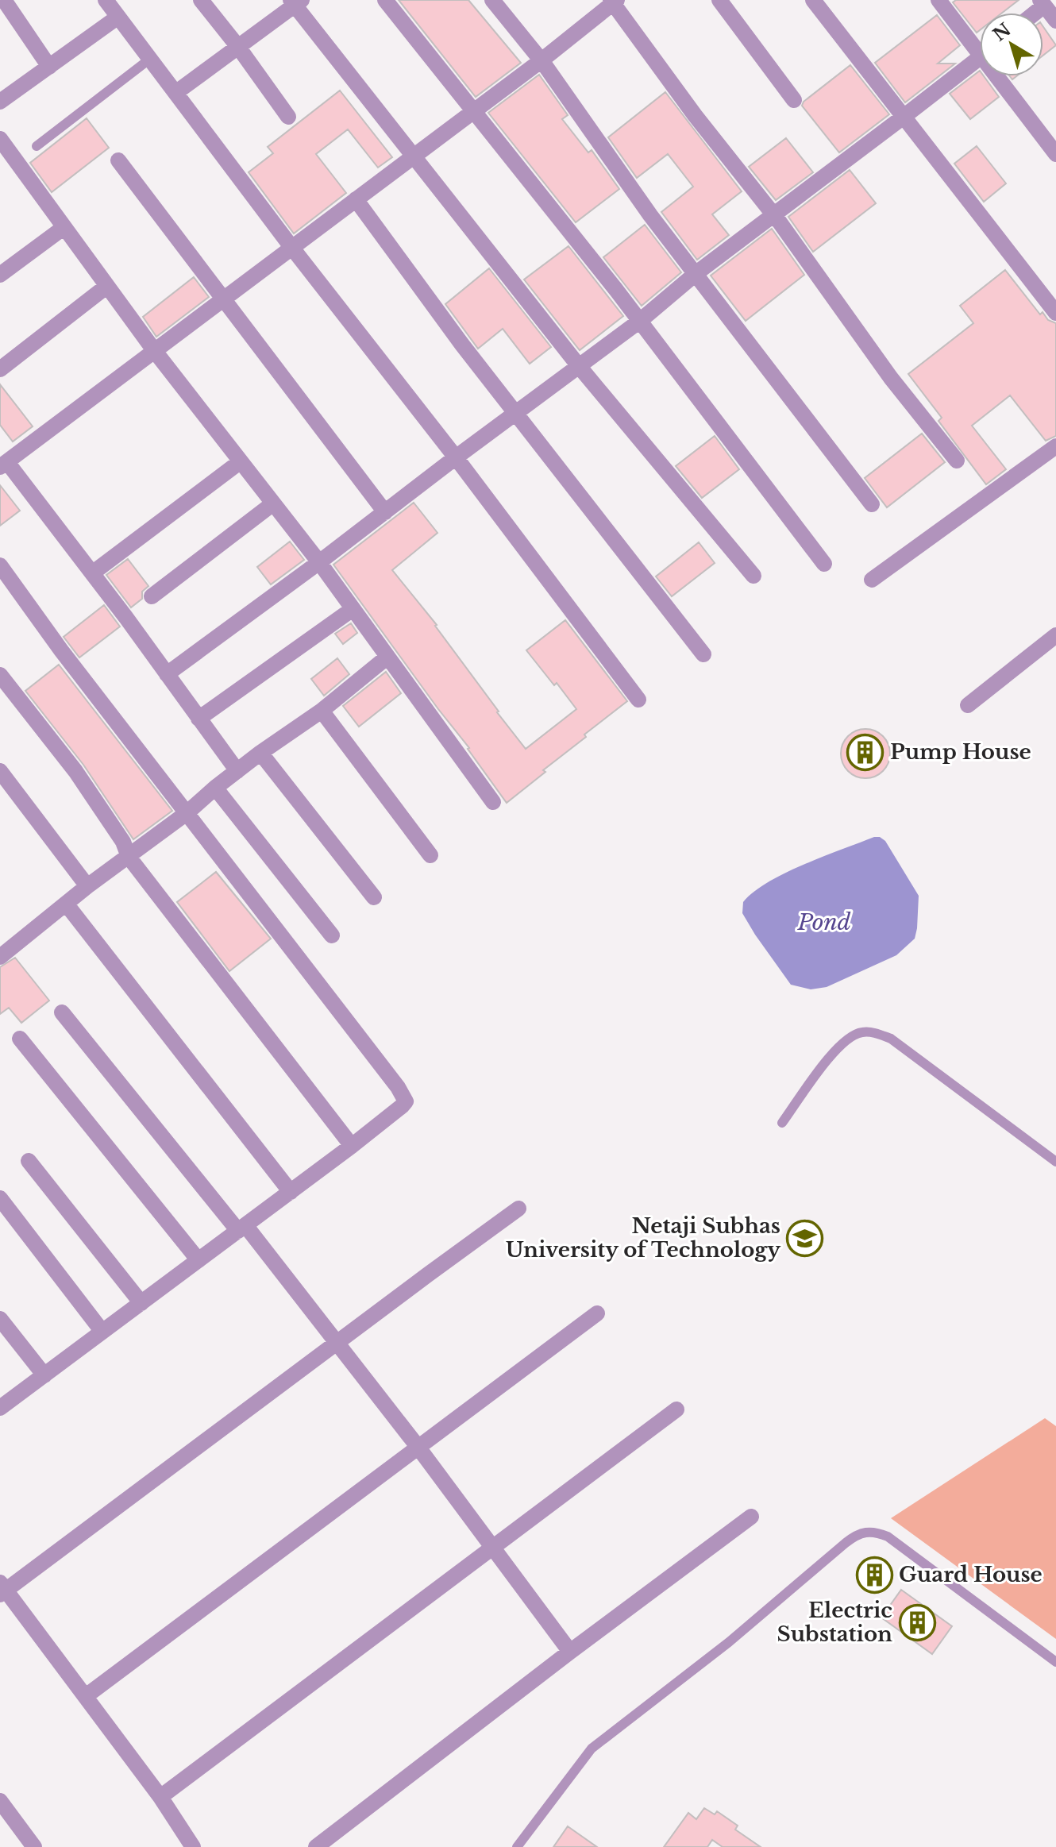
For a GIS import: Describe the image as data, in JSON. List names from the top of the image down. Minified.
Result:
{"water":["Pond"],"places":{"building":["Pump House","Guard House","Electric Substation"],"school or university":["Netaji Subhas University of Technology"]},"north":"top left"}
